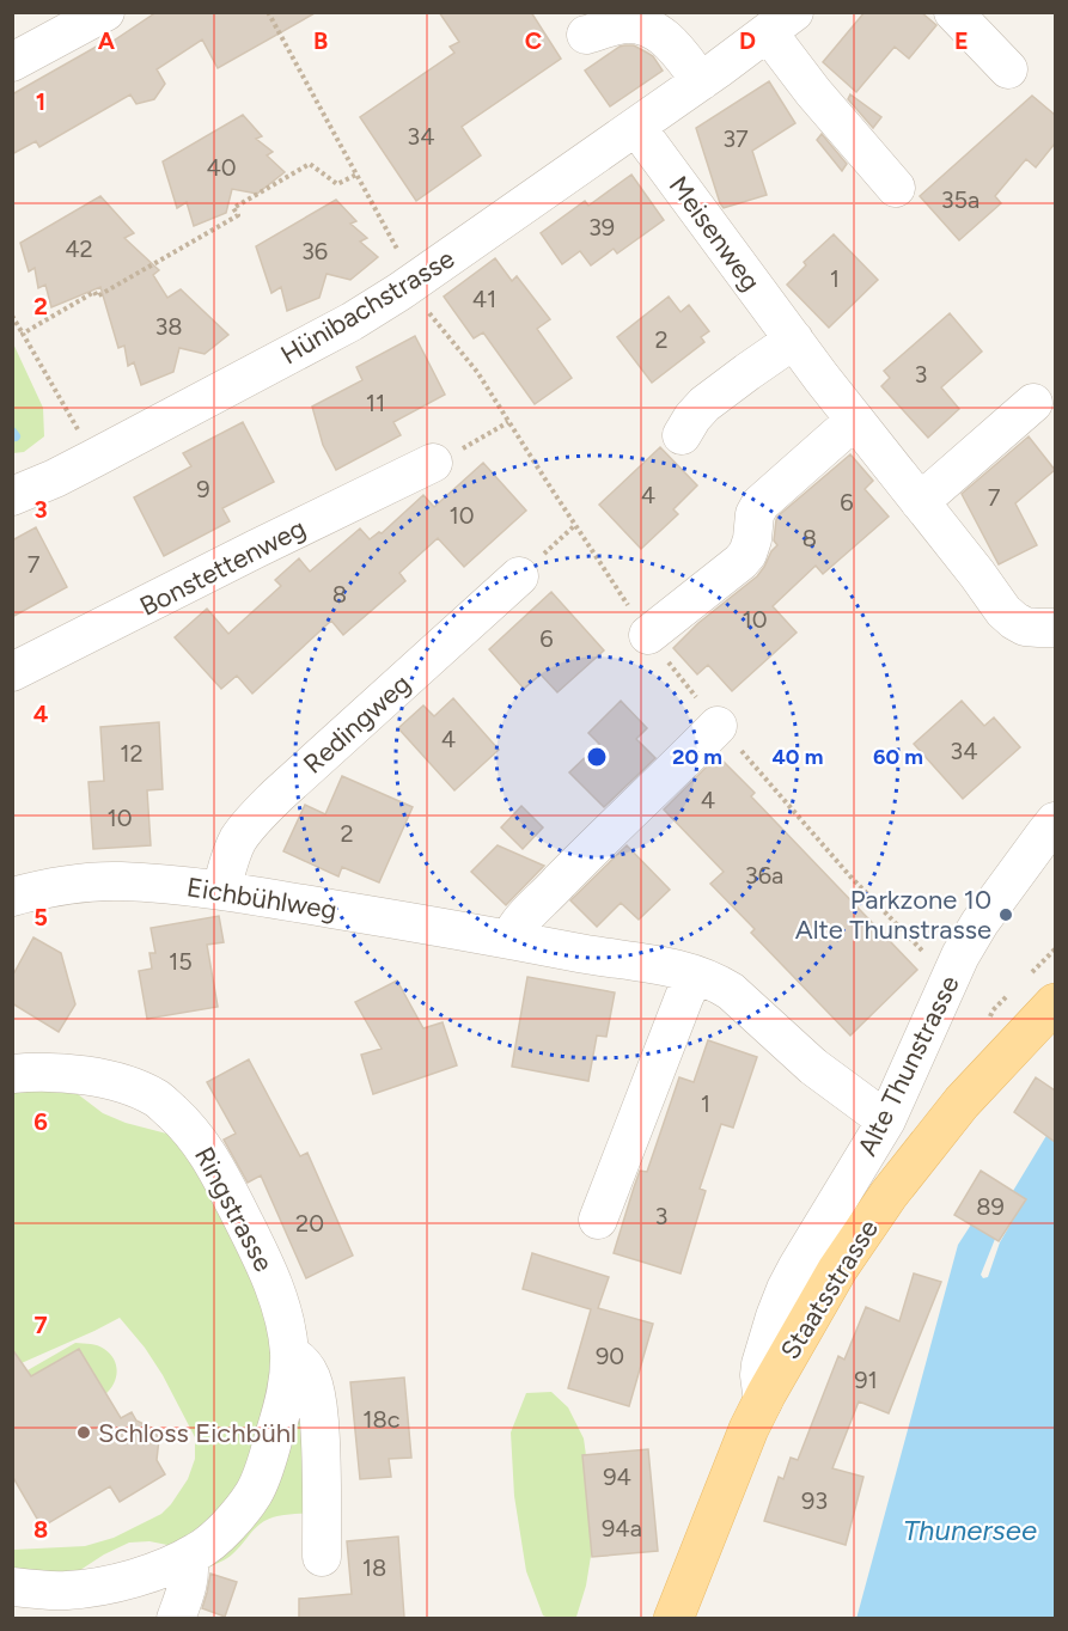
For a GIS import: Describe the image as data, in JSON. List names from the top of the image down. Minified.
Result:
{"streets":{"main road":["Staatsstrasse"],"street":["Meisenweg","Hünibachstrasse","Bonstettenweg","Redingweg","Eichbühlweg","Alte Thunstrasse","Ringstrasse"]},"crossings":[["Meisenweg","Hünibachstrasse"],["Redingweg","Eichbühlweg"],["Eichbühlweg","Alte Thunstrasse"],["Alte Thunstrasse","Staatsstrasse"]],"water":["Thunersee"],"places":["Parkzone 10 Alte Thunstrasse","Schloss Eichbühl"],"house_numbers":["34","37","40","35a","39","42","36","1","41","38","2","3","11","9","4","7","6","10","8","7","8","10","6","4","34","12","4","10","2","36a","15","1","89","3","20","90","91","18c","94","93","94a","18"],"grid":{"columns":["A","B","C","D","E"],"rows":["1","2","3","4","5","6","7","8"]},"rings":["20 m","40 m","60 m"]}
